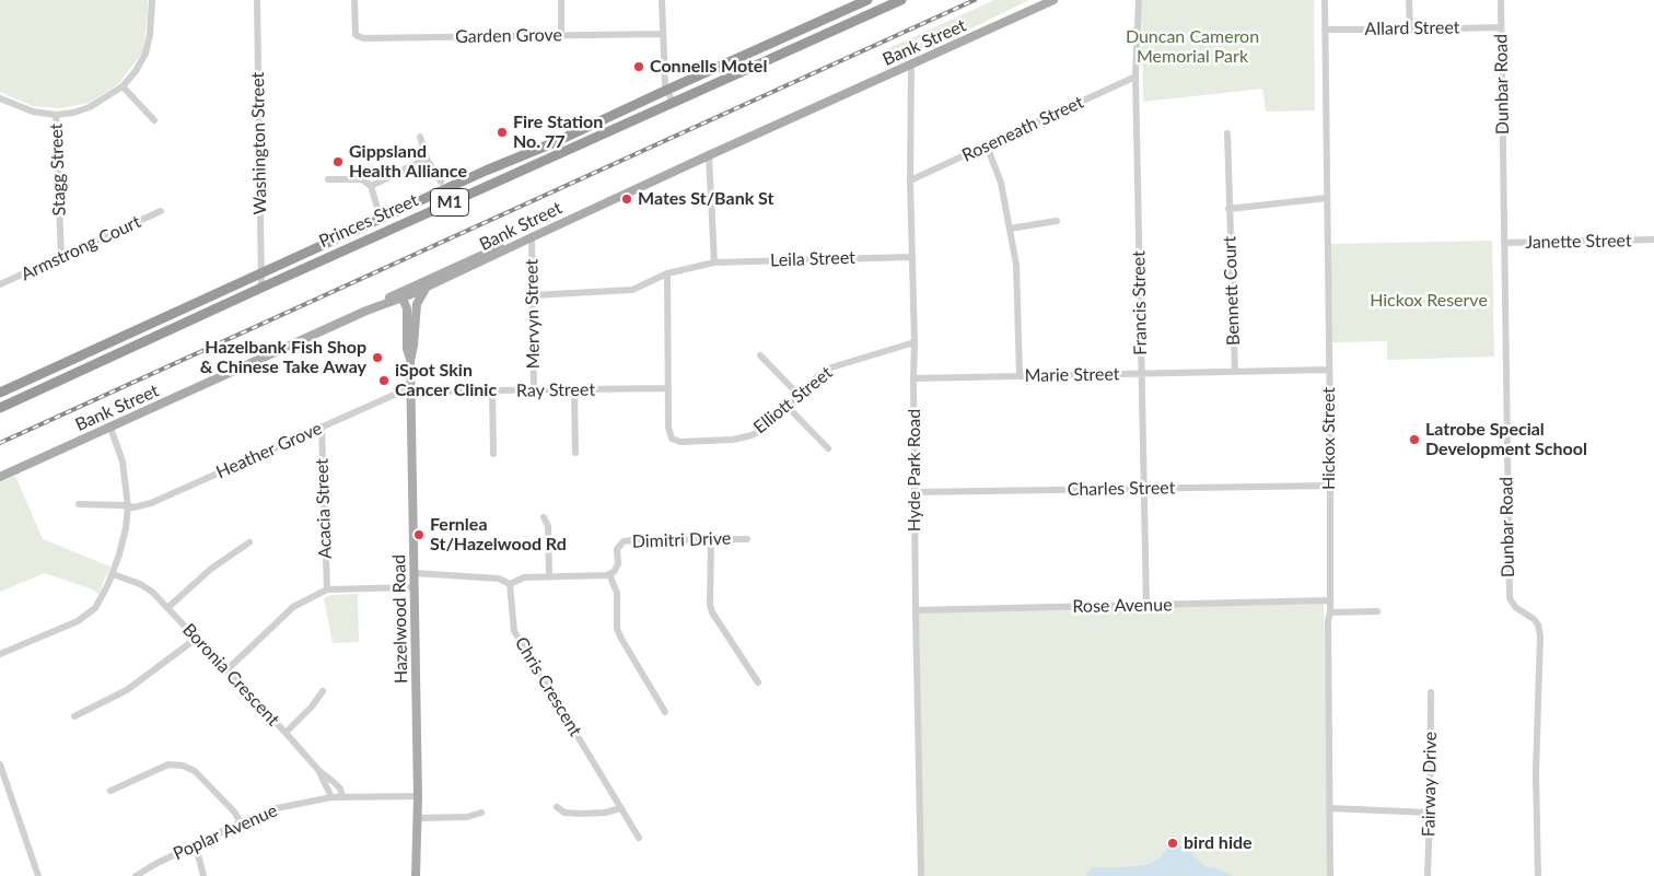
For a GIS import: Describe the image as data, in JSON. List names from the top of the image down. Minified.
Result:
{"streets":{"highway":["M1","Princes Street"],"main road":["Bank Street","Hazelwood Road"],"street":["Allard Street","Garden Grove","Dunbar Road","Roseneath Street","Washington Street","Stagg Street","Janette Street","Armstrong Court","Leila Street","Bennett Court","Francis Street","Mervyn Street","Marie Street","Ray Street","Elliott Street","Hickox Street","Heather Grove","Hyde Park Road","Charles Street","Acacia Street","Dimitri Drive","Rose Avenue","Boronia Crescent","Chris Crescent","Fairway Drive","Poplar Avenue"]},"crossings":[["Allard Street","Dunbar Road"],["Allard Street","Hickox Street"],["Bank Street","Mervyn Street"],["Bank Street","Hyde Park Road"],["Dunbar Road","Janette Street"],["Roseneath Street","Francis Street"],["Roseneath Street","Hyde Park Road"],["Washington Street","Princes Street"],["Stagg Street","Armstrong Court"],["Leila Street","Mervyn Street"],["Leila Street","Elliott Street"],["Leila Street","Hyde Park Road"],["Bennett Court","Marie Street"],["Francis Street","Marie Street"],["Francis Street","Charles Street"],["Francis Street","Rose Avenue"],["Mervyn Street","Ray Street"],["Marie Street","Hickox Street"],["Marie Street","Hyde Park Road"],["Ray Street","Elliott Street"],["Ray Street","Heather Grove"],["Ray Street","Hazelwood Road"],["Elliott Street","Hyde Park Road"],["Hickox Street","Charles Street"],["Hickox Street","Rose Avenue"],["Heather Grove","Acacia Street"],["Heather Grove","Hazelwood Road"],["Hyde Park Road","Charles Street"],["Hyde Park Road","Rose Avenue"],["Hazelwood Road","Poplar Avenue"],["Boronia Crescent","Poplar Avenue"]],"parks":["Duncan Cameron Memorial Park","Hickox Reserve"],"places":["Connells Motel","Fire Station No. 77","Gippsland Health Alliance","Mates St/Bank St","Hazelbank Fish Shop & Chinese Take Away","iSpot Skin Cancer Clinic","Latrobe Special Development School","Fernlea St/Hazelwood Rd","bird hide"]}
